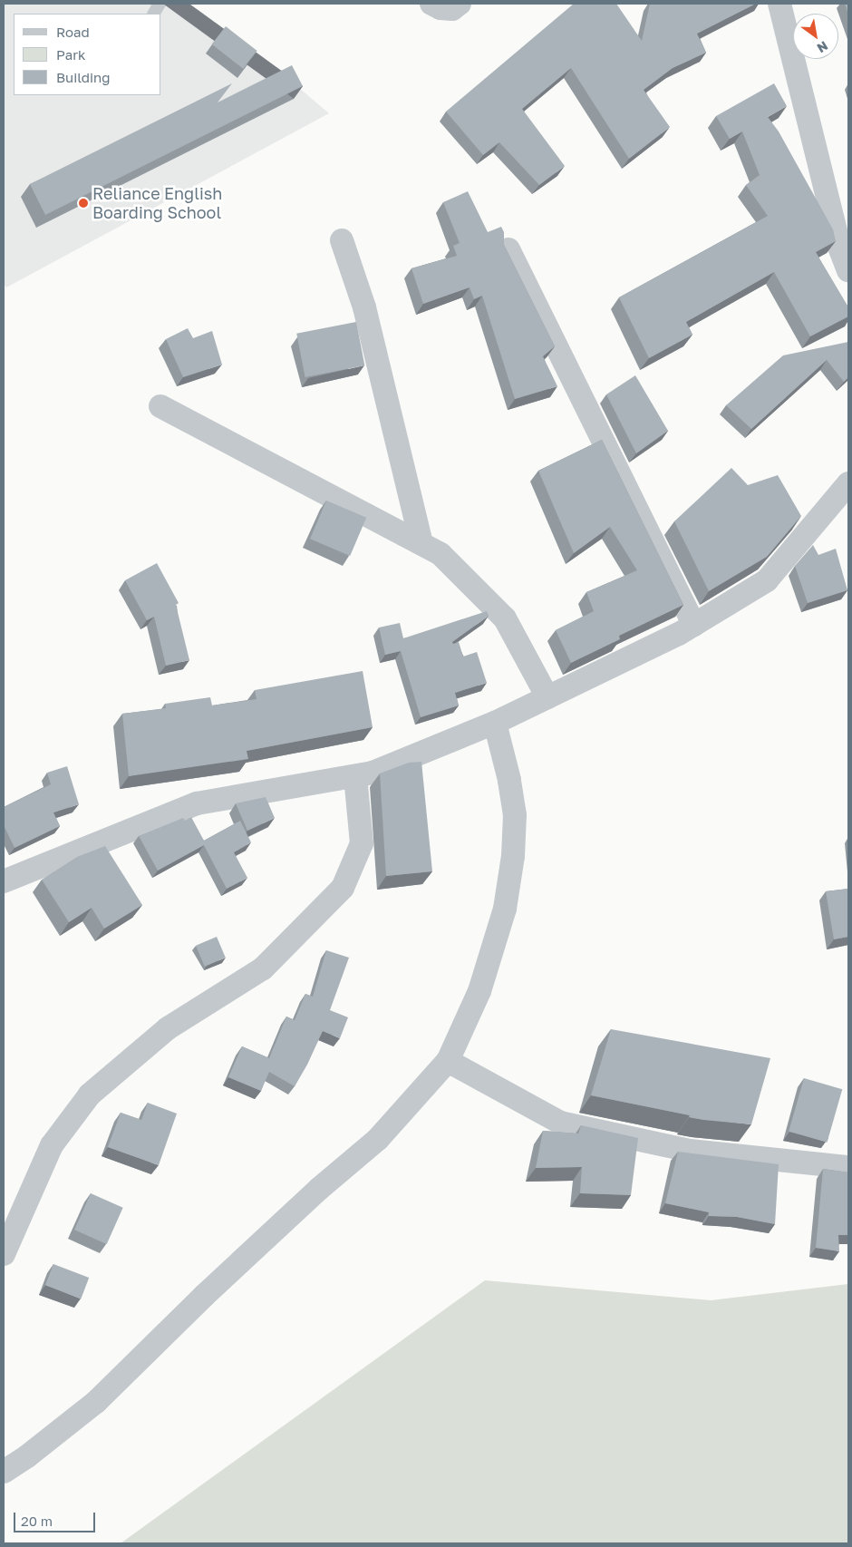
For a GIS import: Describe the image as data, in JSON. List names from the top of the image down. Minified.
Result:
{"places":["Reliance English Boarding School"],"legend":["Road","Park","Building"],"scale_bar":"20 m","north":"bottom right"}
